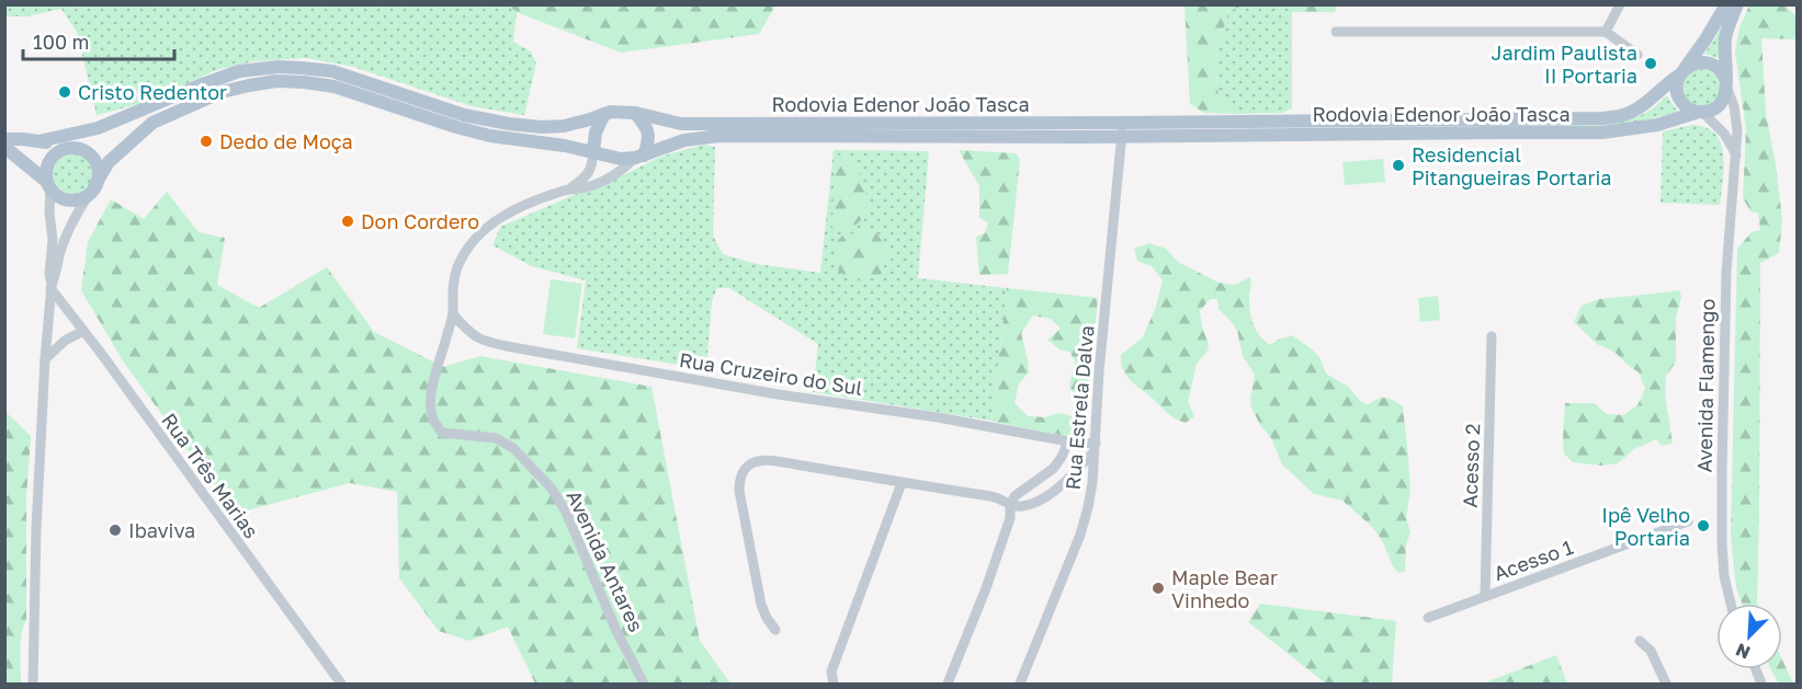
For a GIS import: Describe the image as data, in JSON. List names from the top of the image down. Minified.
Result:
{"streets":{"main road":["Rodovia Edenor João Tasca"],"street":["Rua Cruzeiro do Sul","Avenida Flamengo","Rua Estrela Dalva","Acesso 2","Rua Três Marias","Acesso 1","Avenida Antares"]},"crossings":[["Rodovia Edenor João Tasca","Avenida Flamengo"],["Rodovia Edenor João Tasca","Rua Estrela Dalva"],["Rua Cruzeiro do Sul","Rua Estrela Dalva"],["Rua Cruzeiro do Sul","Avenida Antares"],["Acesso 2","Acesso 1"]],"places":["Jardim Paulista II Portaria","Cristo Redentor","Dedo de Moça","Residencial Pitangueiras Portaria","Don Cordero","Ipê Velho Portaria","Ibaviva","Maple Bear Vinhedo"],"scale_bar":"100 m","north":"bottom left"}
